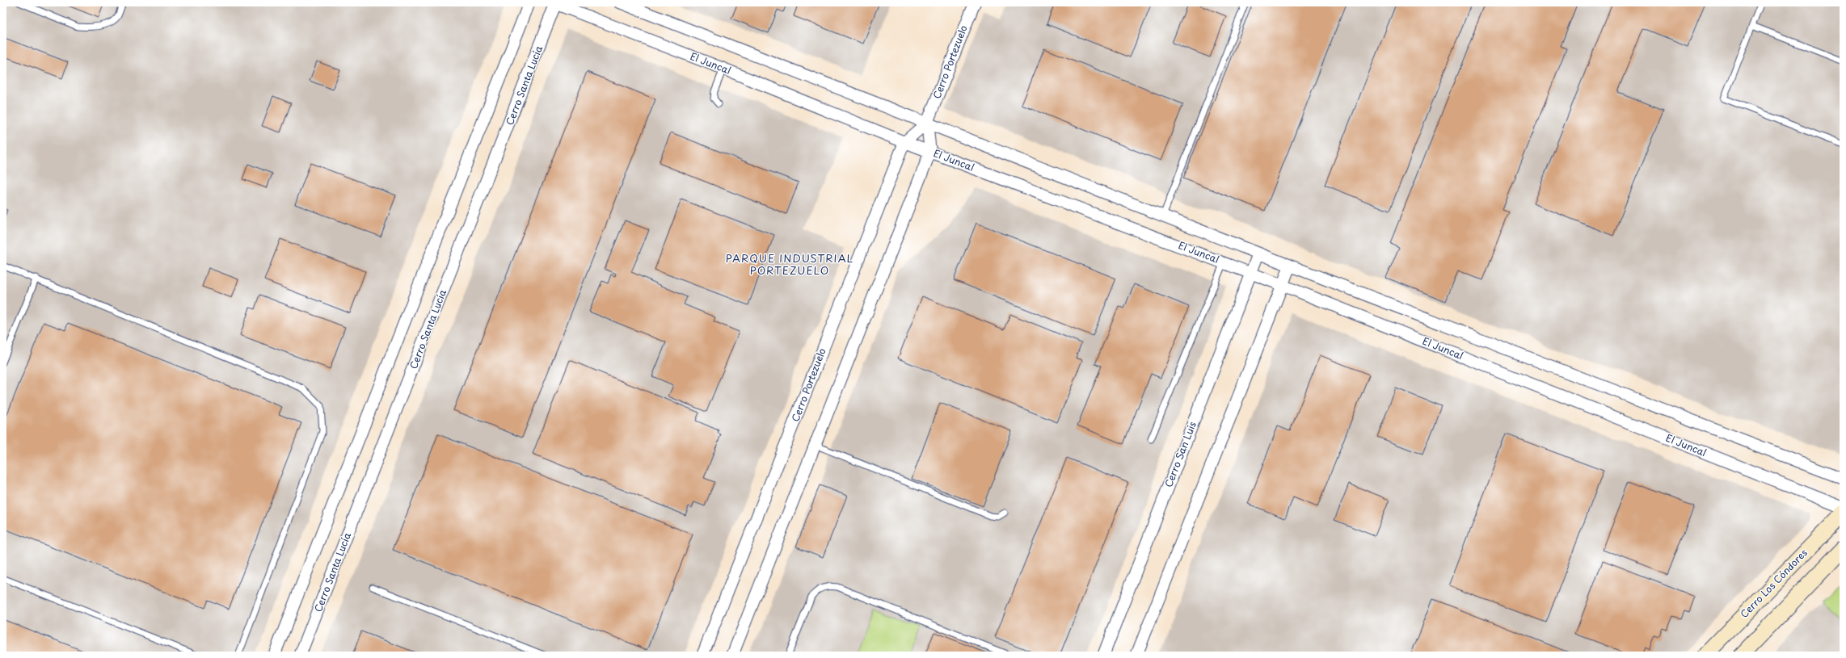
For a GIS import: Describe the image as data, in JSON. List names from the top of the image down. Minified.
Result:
{"streets":{"street":["Cerro Portezuelo","El Juncal","Cerro Santa Lucía","Cerro San Luis","Cerro Los Cóndores"]},"crossings":[["Cerro Portezuelo","El Juncal"],["El Juncal","Cerro Santa Lucía"],["El Juncal","Cerro San Luis"]],"districts":["PARQUE INDUSTRIAL PORTEZUELO"]}
